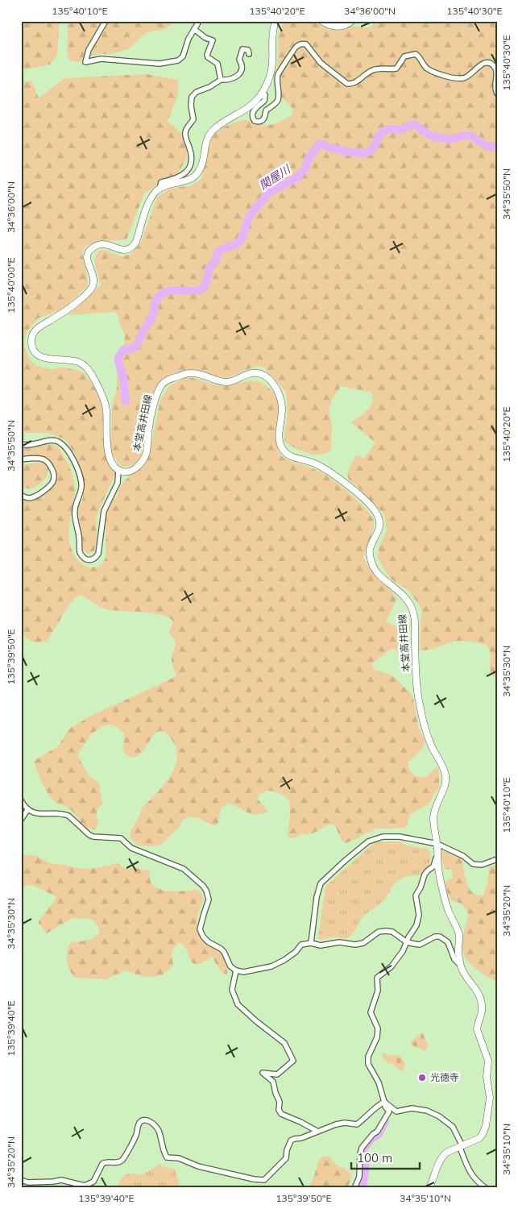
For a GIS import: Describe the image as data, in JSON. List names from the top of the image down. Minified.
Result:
{"streets":{"main road":["本堂高井田線"]},"water":["関屋川"],"places":["光徳寺"],"scale_bar":"100 m","coordinates":["135°40'10\"E","135°40'20\"E","34°36'00\"N","135°40'30\"E","34°35'50\"N","135°40'00\"E","135°39'50\"E","34°35'30\"N","34°35'20\"N","135°39'40\"E","34°35'10\"N"]}
